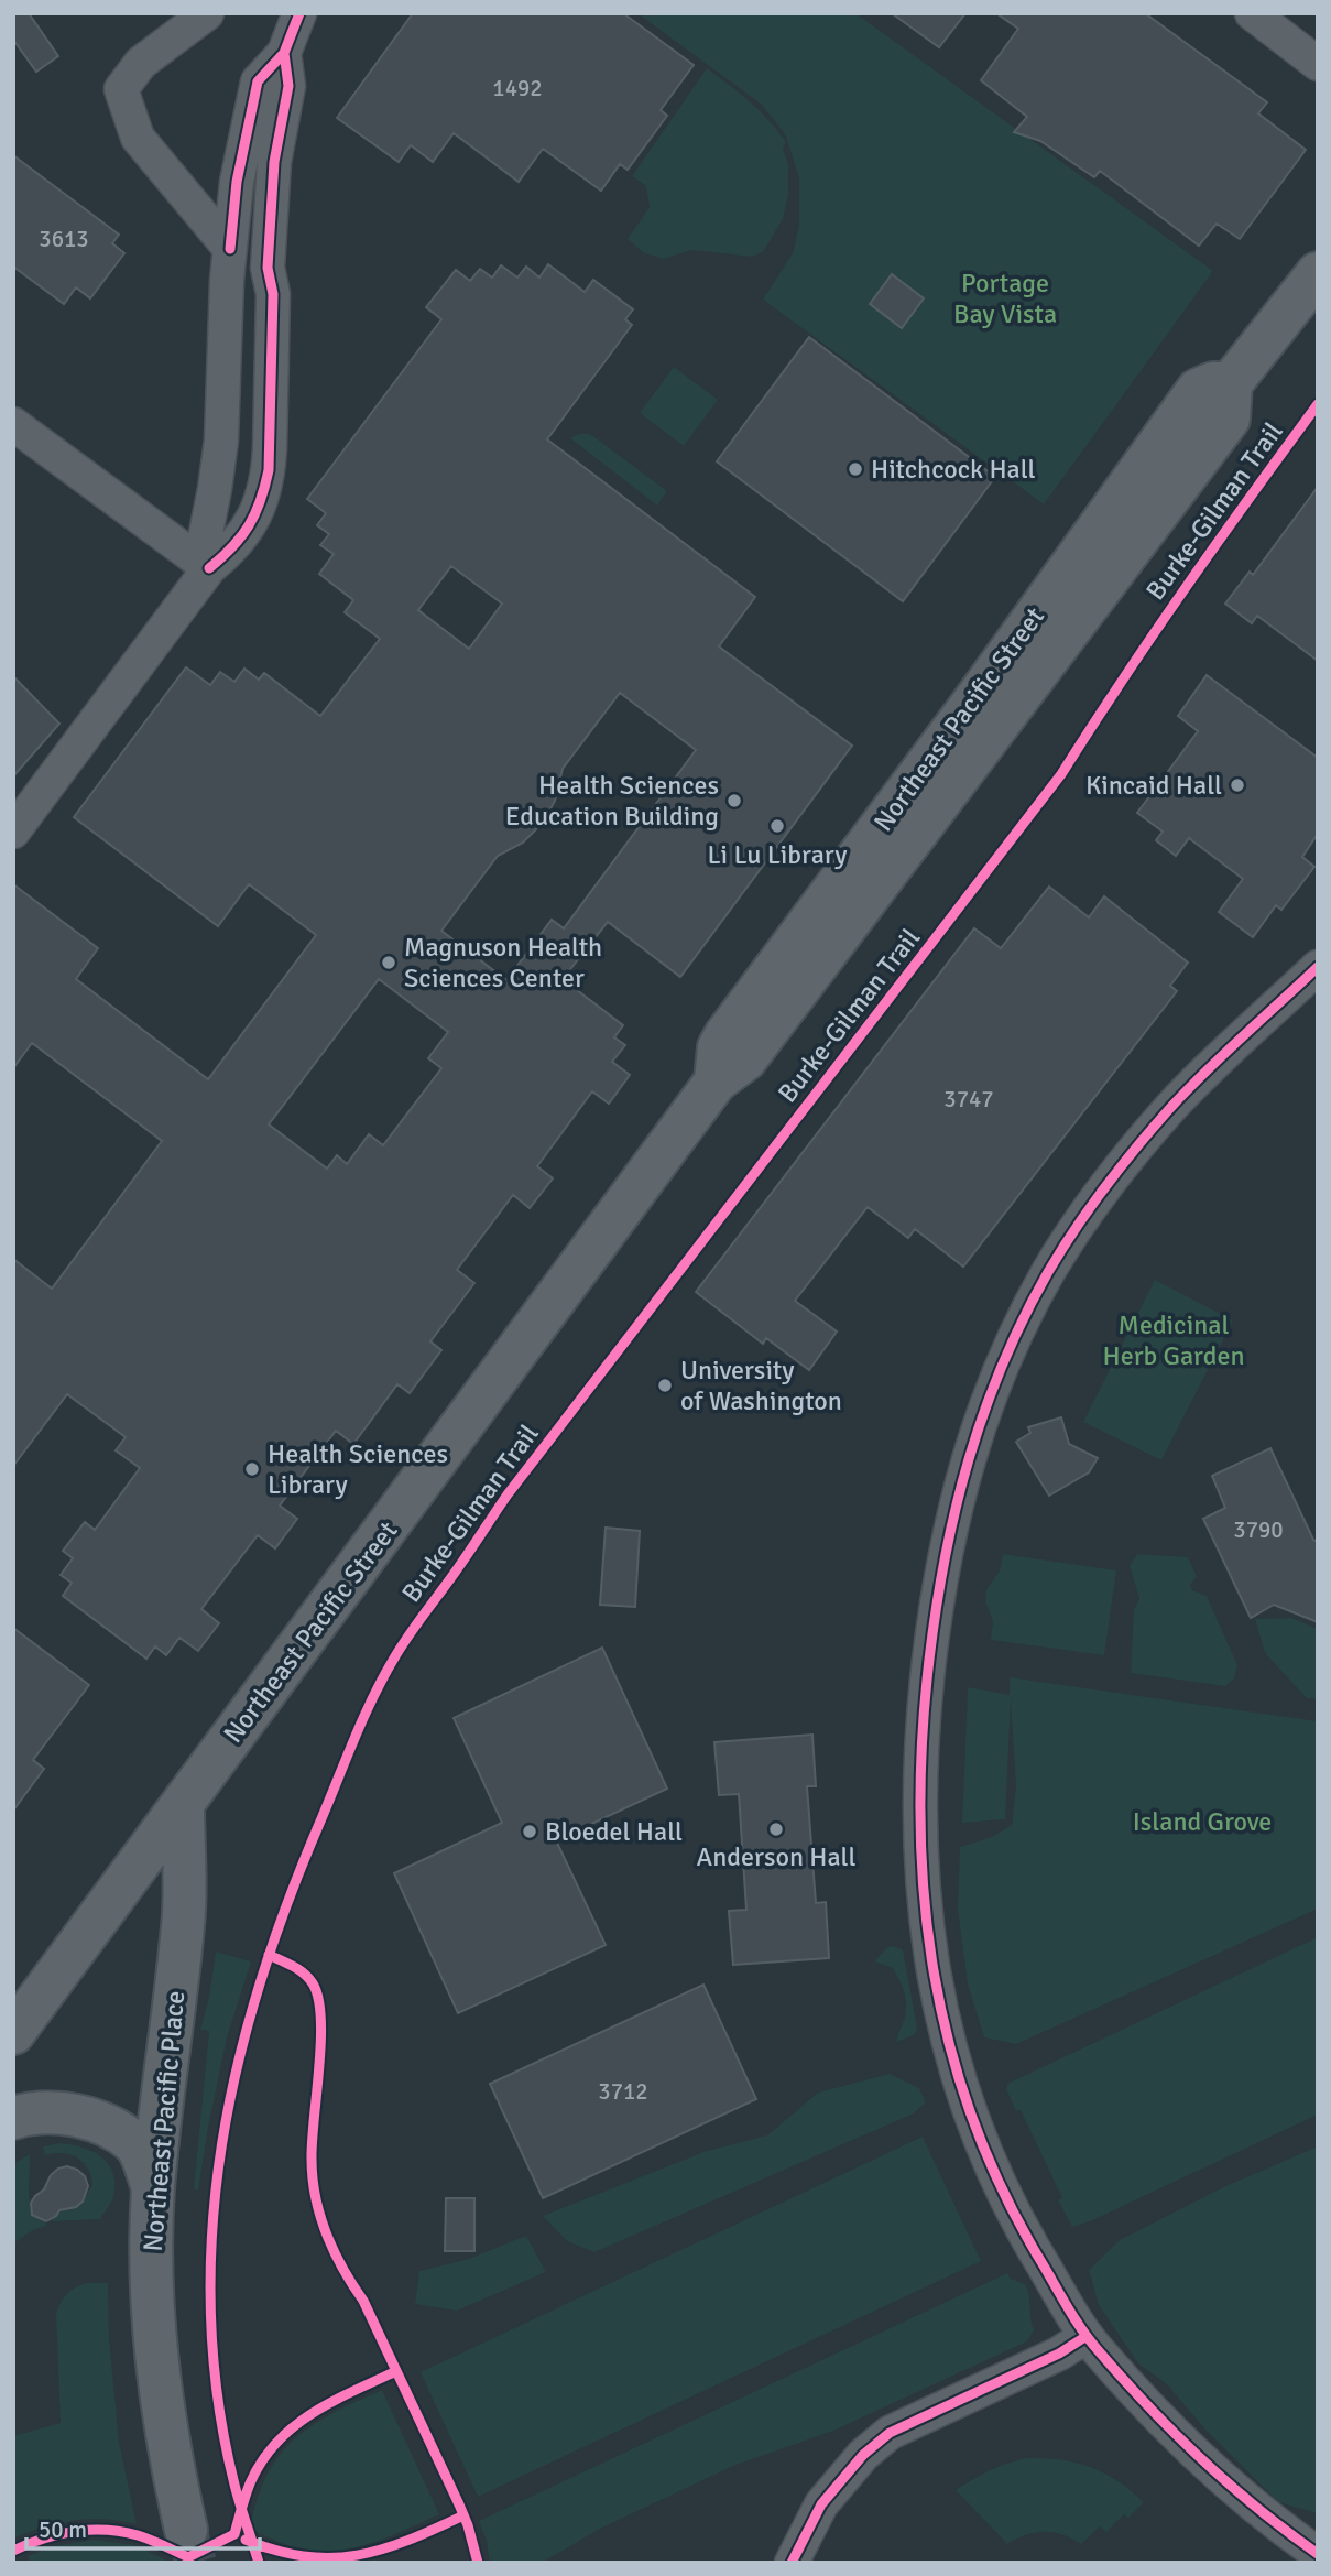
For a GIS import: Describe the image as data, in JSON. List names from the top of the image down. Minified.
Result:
{"streets":{"main road":["Northeast Pacific Street","Northeast Pacific Place"],"cycle path":["Burke-Gilman Trail"]},"crossings":[["Northeast Pacific Street","Northeast Pacific Place"]],"parks":["Portage Bay Vista","Medicinal Herb Garden","Island Grove"],"places":["Hitchcock Hall","Kincaid Hall","Health Sciences Education Building","Li Lu Library","Magnuson Health Sciences Center","University of Washington","Health Sciences Library","Anderson Hall","Bloedel Hall"],"house_numbers":["1492","3613","3747","3790","3712"],"scale_bar":"50 m"}
